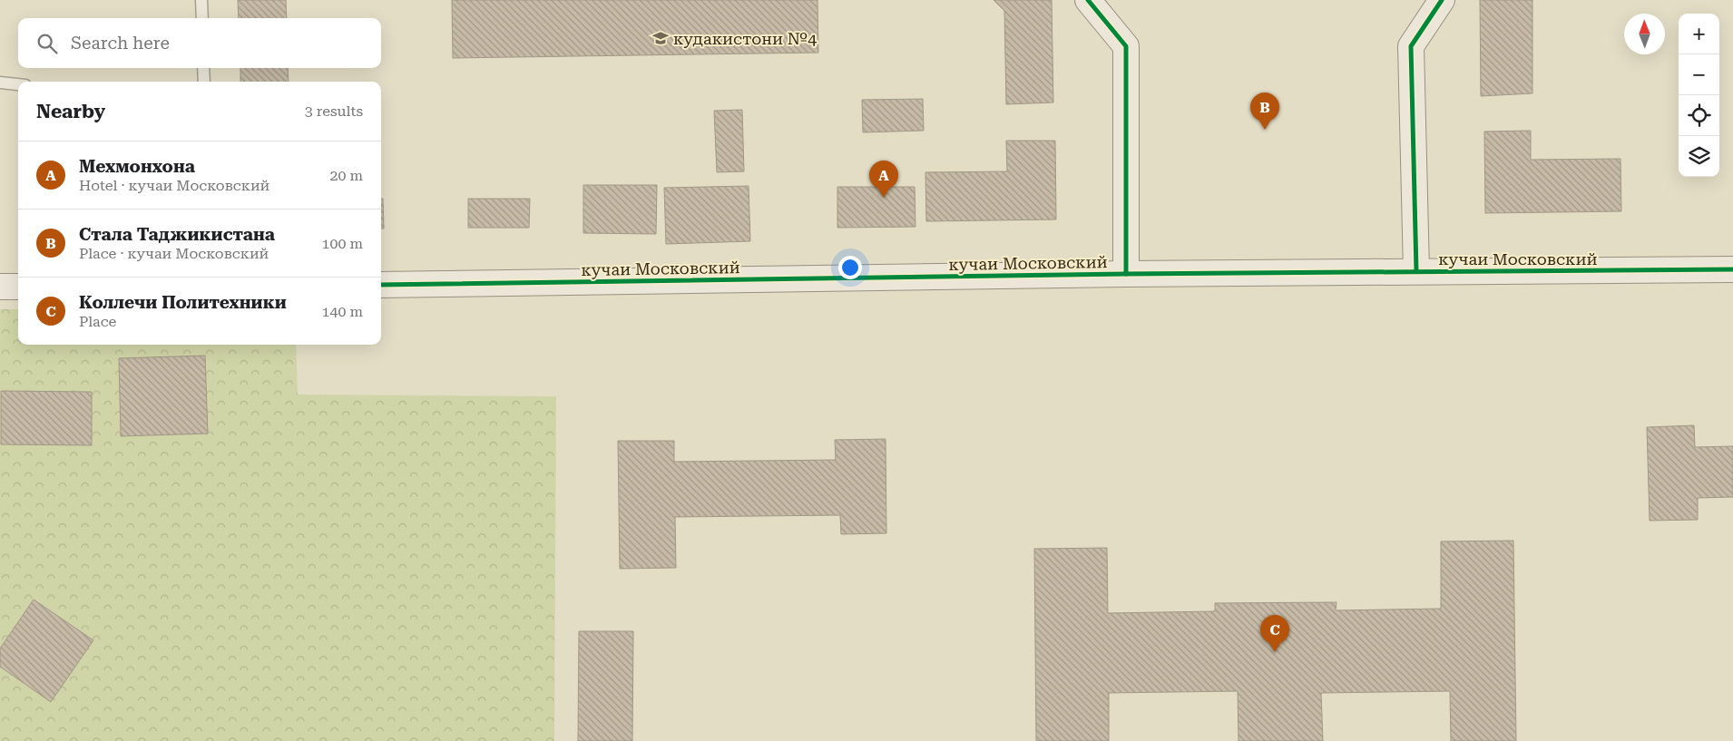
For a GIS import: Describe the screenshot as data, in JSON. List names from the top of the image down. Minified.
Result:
{"streets":{"street":["кучаи Московский"]},"places":{"school or university":["кудакистони №4"]},"north":"top","page":{"map_buttons":["+","−"],"search":"Search here","heading":["Nearby","3 results"],"pins":["B","A","C"],"list":[{"mark":"A","name":"Мехмонхона","note":"Hotel · кучаи Московский","value":"20 m"},{"mark":"B","name":"Стала Таджикистана","note":"Place · кучаи Московский","value":"100 m"},{"mark":"C","name":"Коллечи Политехники","note":"Place","value":"140 m"}]}}
